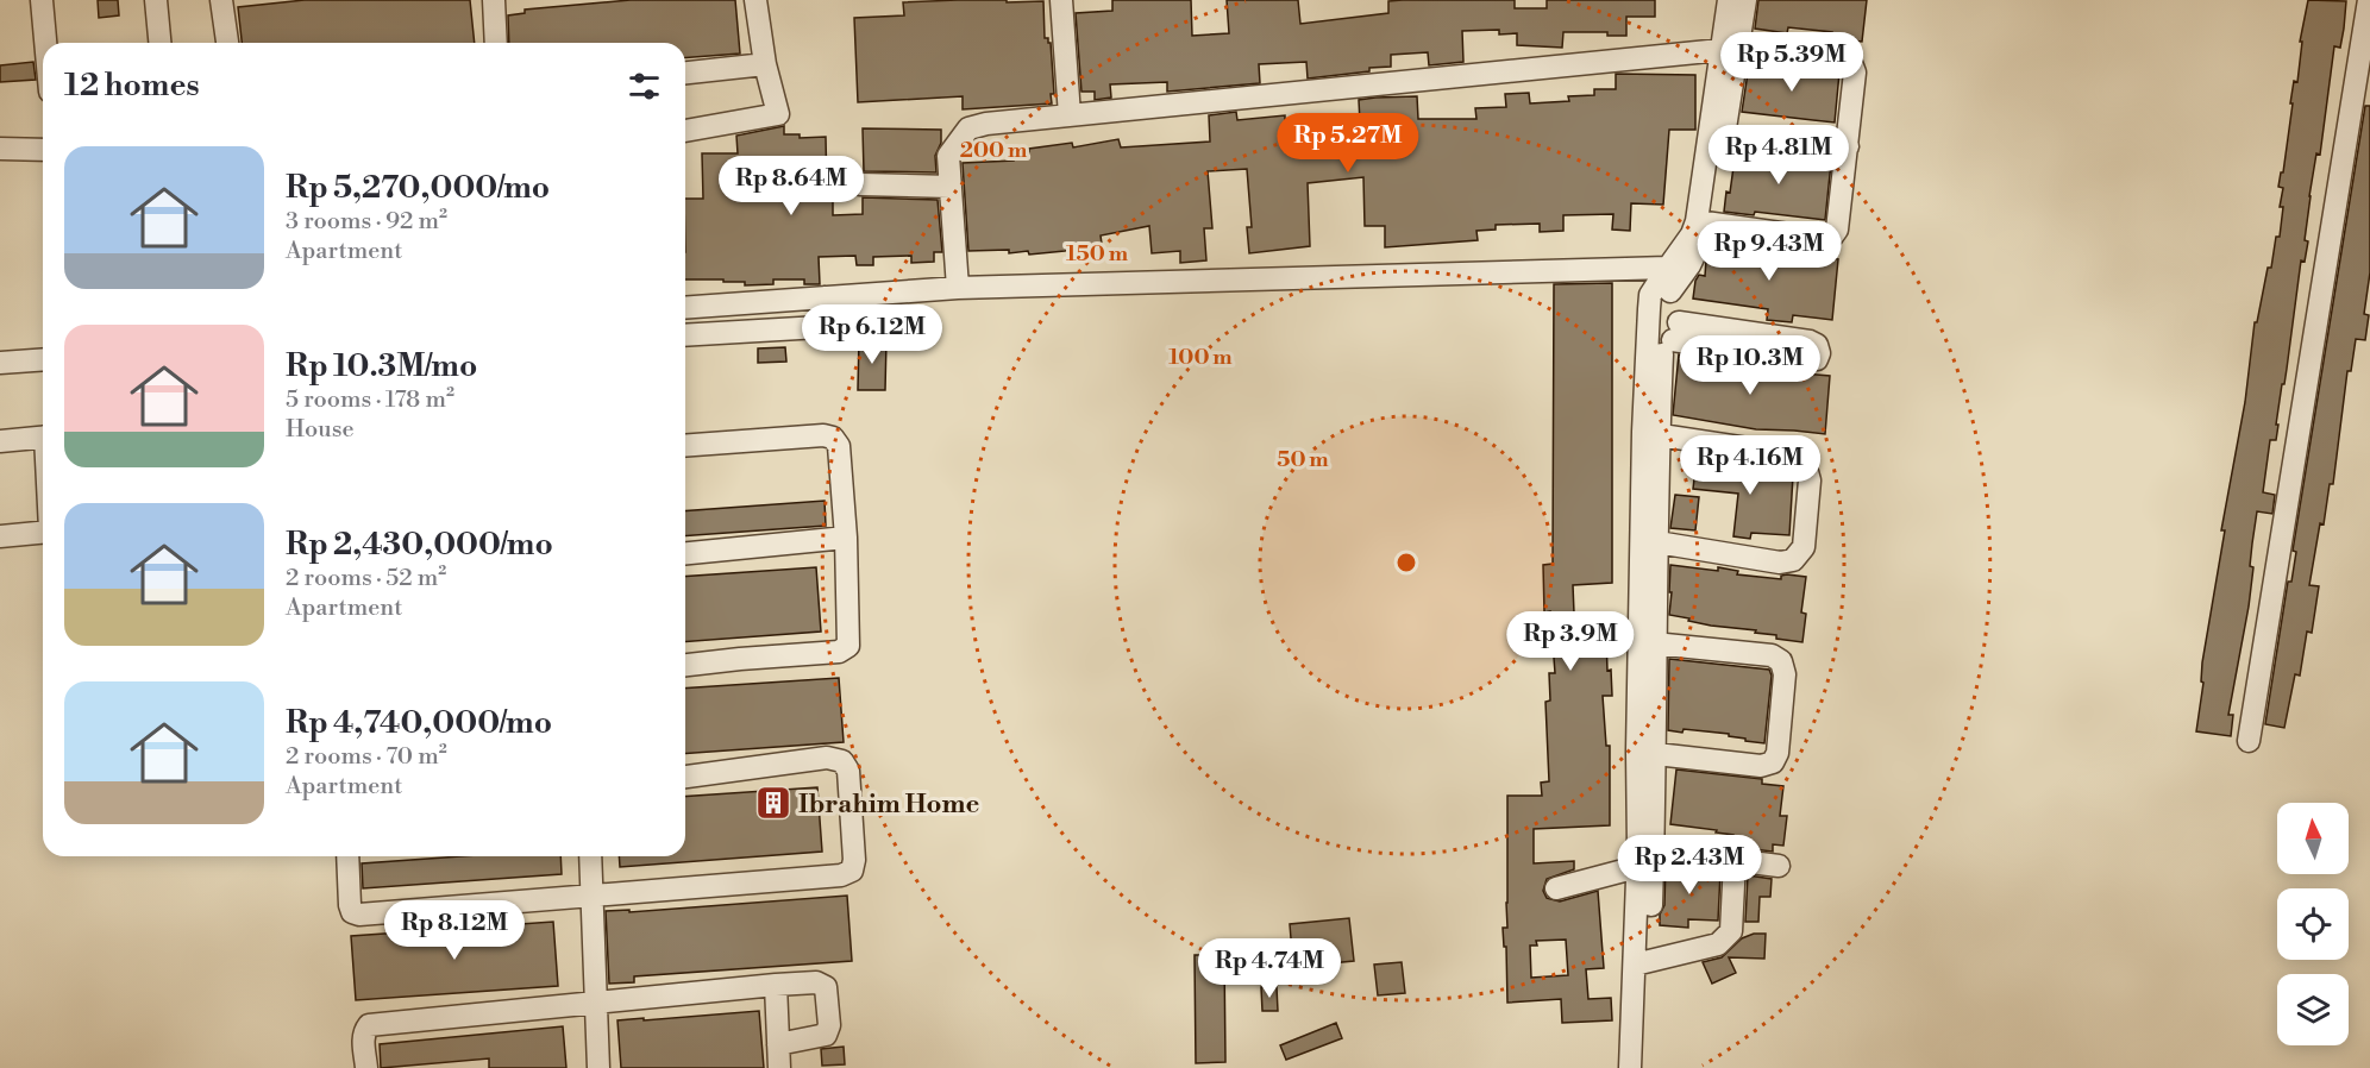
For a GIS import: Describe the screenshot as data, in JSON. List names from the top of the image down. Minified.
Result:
{"places":{"building":["Ibrahim Home"]},"north":"top","page":{"price":["Rp 5.39M","Rp 5.27M","Rp 4.81M","Rp 8.64M","Rp 9.43M","Rp 6.12M","Rp 10.3M","Rp 4.16M","Rp 3.9M","Rp 2.43M","Rp 8.12M","Rp 4.74M"],"heading":"12 homes","list":[{"name":"Rp 5,270,000/mo","note":"3 rooms · 92 m² · Apartment"},{"name":"Rp 10.3M/mo","note":"5 rooms · 178 m² · House"},{"name":"Rp 2,430,000/mo","note":"2 rooms · 52 m² · Apartment"},{"name":"Rp 4,740,000/mo","note":"2 rooms · 70 m² · Apartment"}]},"rings":["200 m","150 m","100 m","50 m"]}
